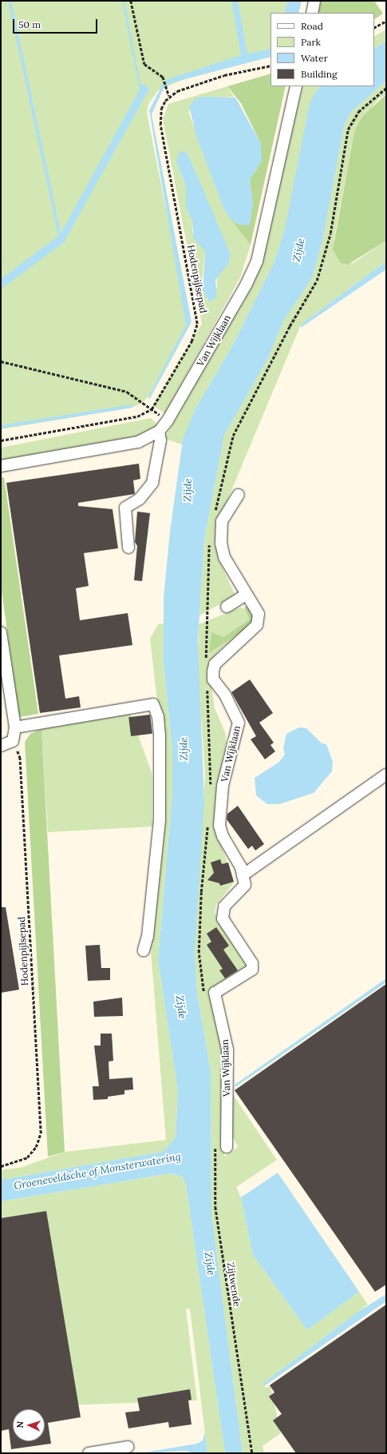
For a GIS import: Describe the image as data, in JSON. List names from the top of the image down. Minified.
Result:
{"streets":{"street":["Van Wijklaan"],"path":["Hodenpijlsepad","Zijtwende"]},"water":["Zijde","Groeneveldsche of Monsterwatering"],"legend":["Road","Park","Water","Building"],"scale_bar":"50 m","north":"left"}
